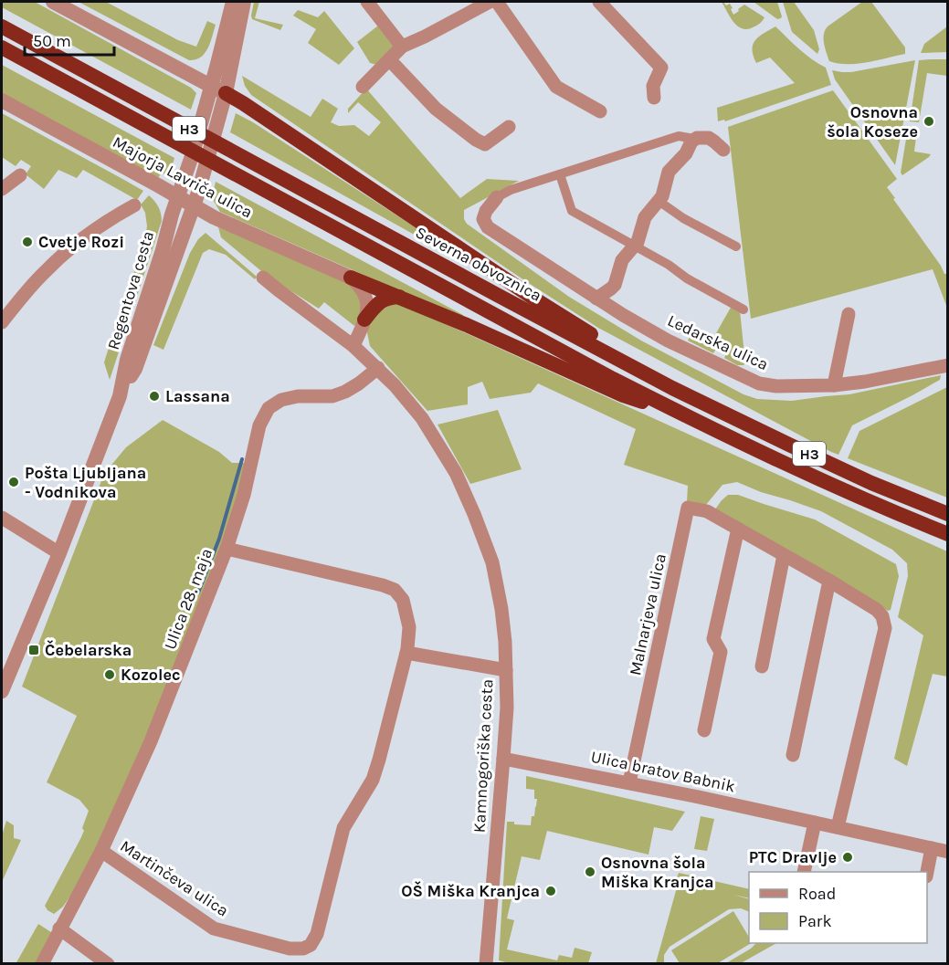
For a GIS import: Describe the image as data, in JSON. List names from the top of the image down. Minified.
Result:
{"streets":{"highway":["H3","Severna obvoznica"],"street":["Majorja Lavriča ulica","Regentova cesta","Ledarska ulica","Ulica 28. maja","Malnarjeva ulica","Kamnogoriška cesta","Ulica bratov Babnik","Martinčeva ulica"]},"crossings":[["Majorja Lavriča ulica","Regentova cesta"],["Ulica 28. maja","Kamnogoriška cesta"],["Ulica 28. maja","Martinčeva ulica"],["Malnarjeva ulica","Ulica bratov Babnik"],["Kamnogoriška cesta","Ulica bratov Babnik"]],"places":{"other":["Osnovna šola Koseze","Cvetje Rozi","Lassana","Pošta Ljubljana - Vodnikova","Kozolec","PTC Dravlje","Osnovna šola Miška Kranjca","OŠ Miška Kranjca"],"transit":["Čebelarska"]},"legend":["Road","Park"],"scale_bar":"50 m"}
